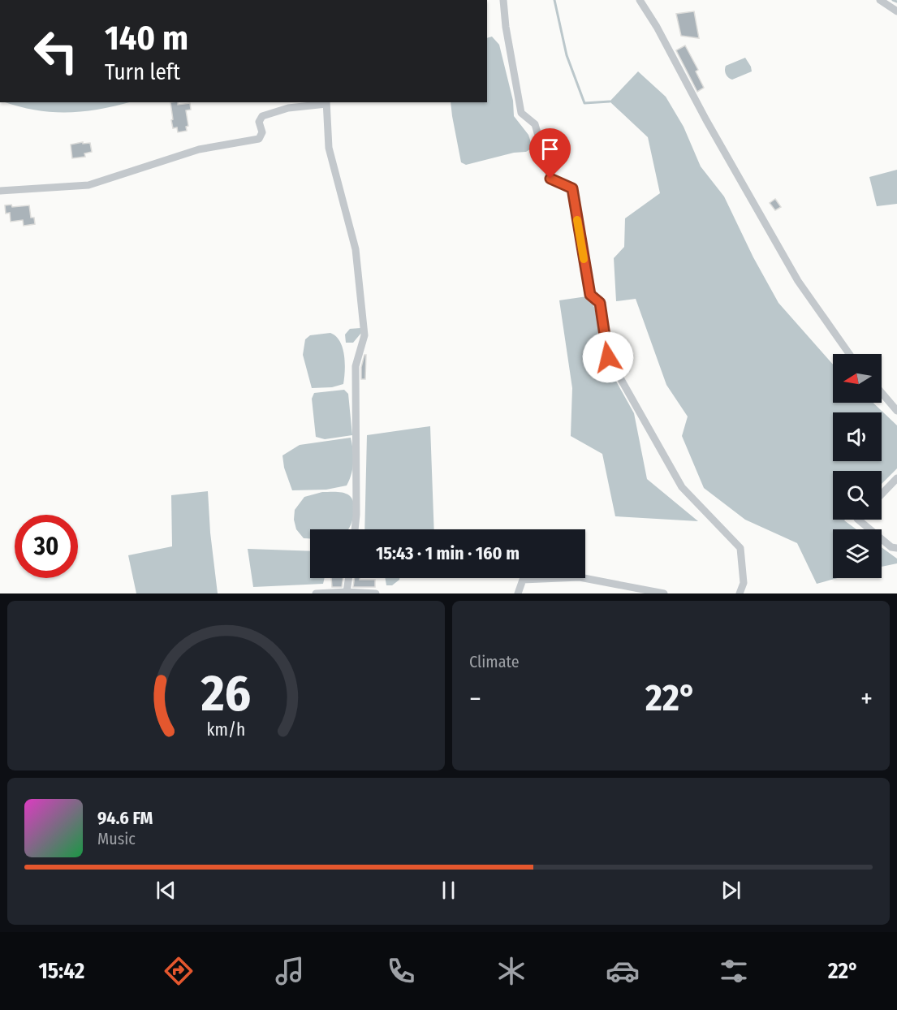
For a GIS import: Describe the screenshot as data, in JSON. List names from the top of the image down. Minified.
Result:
{"north":"left","page":{"turn":["140 m","Turn left"],"limit":"30","trip":"15:43 · 1 min · 160 m","tile":"Climate","heat":["−","22°","+"],"song":["94.6 FM","Music"],"tabs":["15:42","22°"],"gauge":["26","km/h"]}}
